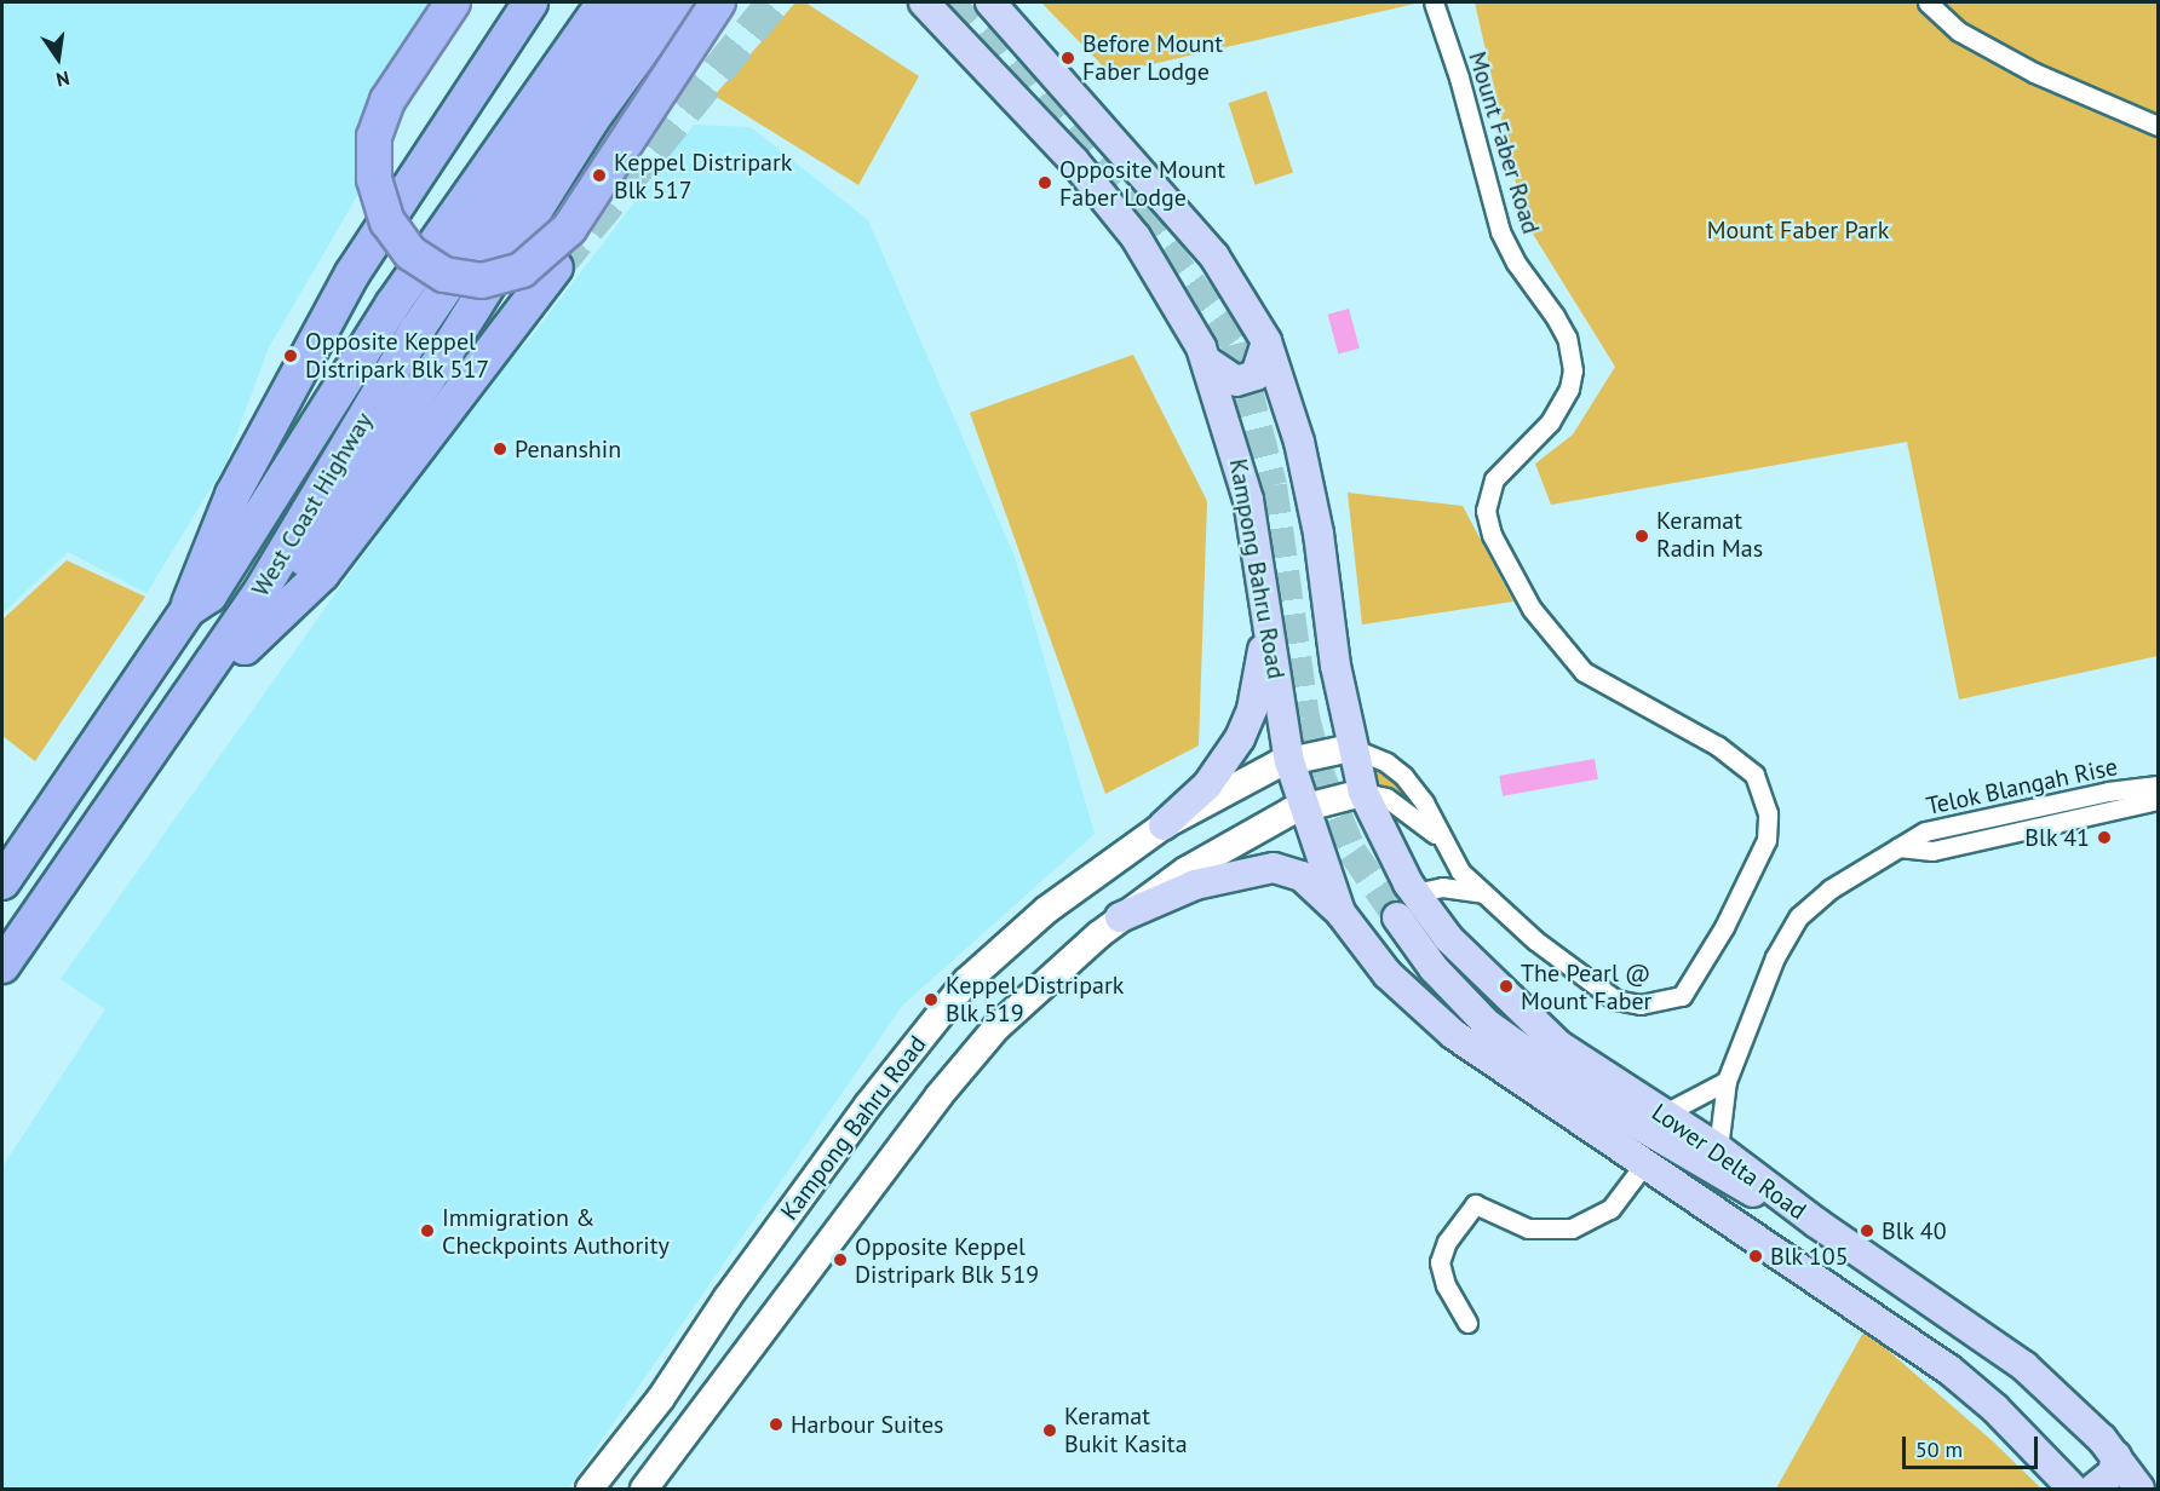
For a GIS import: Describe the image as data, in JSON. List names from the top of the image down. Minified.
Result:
{"streets":{"highway":["West Coast Highway"],"main road":["Kampong Bahru Road","Lower Delta Road"],"street":["Mount Faber Road","Telok Blangah Rise"]},"crossings":[["Mount Faber Road","Kampong Bahru Road"],["Mount Faber Road","Lower Delta Road"],["Kampong Bahru Road","Lower Delta Road"],["Telok Blangah Rise","Lower Delta Road"]],"parks":["Mount Faber Park"],"places":["Before Mount Faber Lodge","Keppel Distripark Blk 517","Opposite Mount Faber Lodge","Opposite Keppel Distripark Blk 517","Penanshin","Keramat Radin Mas","Blk 41","The Pearl @ Mount Faber","Keppel Distripark Blk 519","Immigration & Checkpoints Authority","Blk 40","Blk 105","Opposite Keppel Distripark Blk 519","Harbour Suites","Keramat Bukit Kasita"],"scale_bar":"50 m","north":"bottom"}
